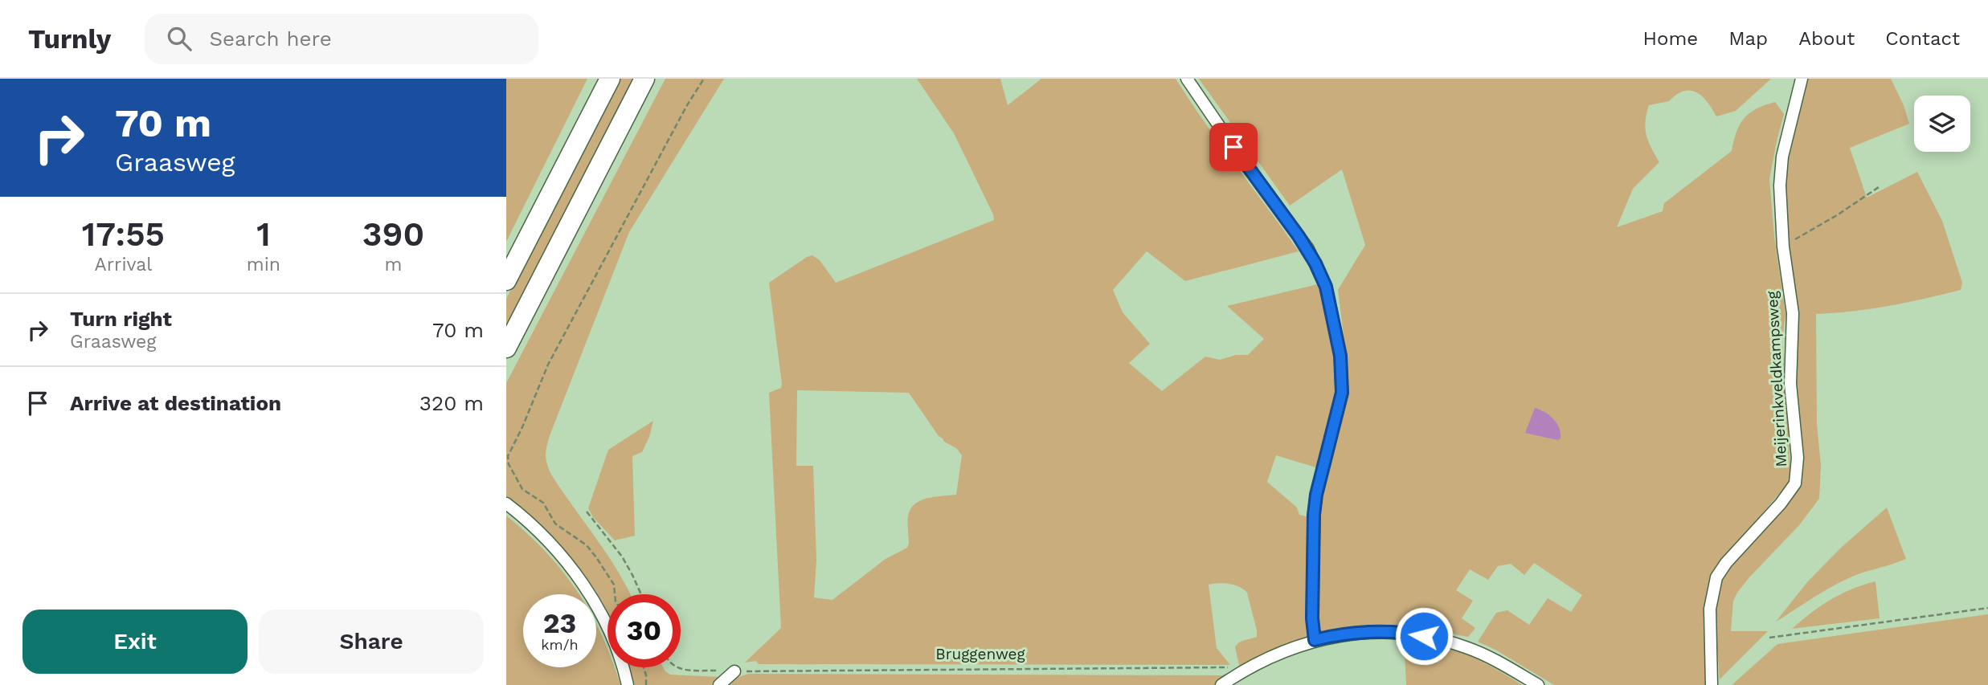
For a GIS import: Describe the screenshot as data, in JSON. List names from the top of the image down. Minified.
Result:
{"streets":{"street":["Meijerinkveldkampsweg"],"path":["Bruggenweg"]},"page":{"header":"Turnly","search":"Search here","nav":["Home","Map","About","Contact"],"turn":["70 m","Graasweg"],"eta":["17:55","Arrival","1","min","390","m"],"list":[{"name":"Turn right","note":"Graasweg","value":"70 m"},{"name":"Arrive at destination","value":"320 m"}],"speed":"23 km/h","limit":"30","buttons":["Exit","Share"]}}
